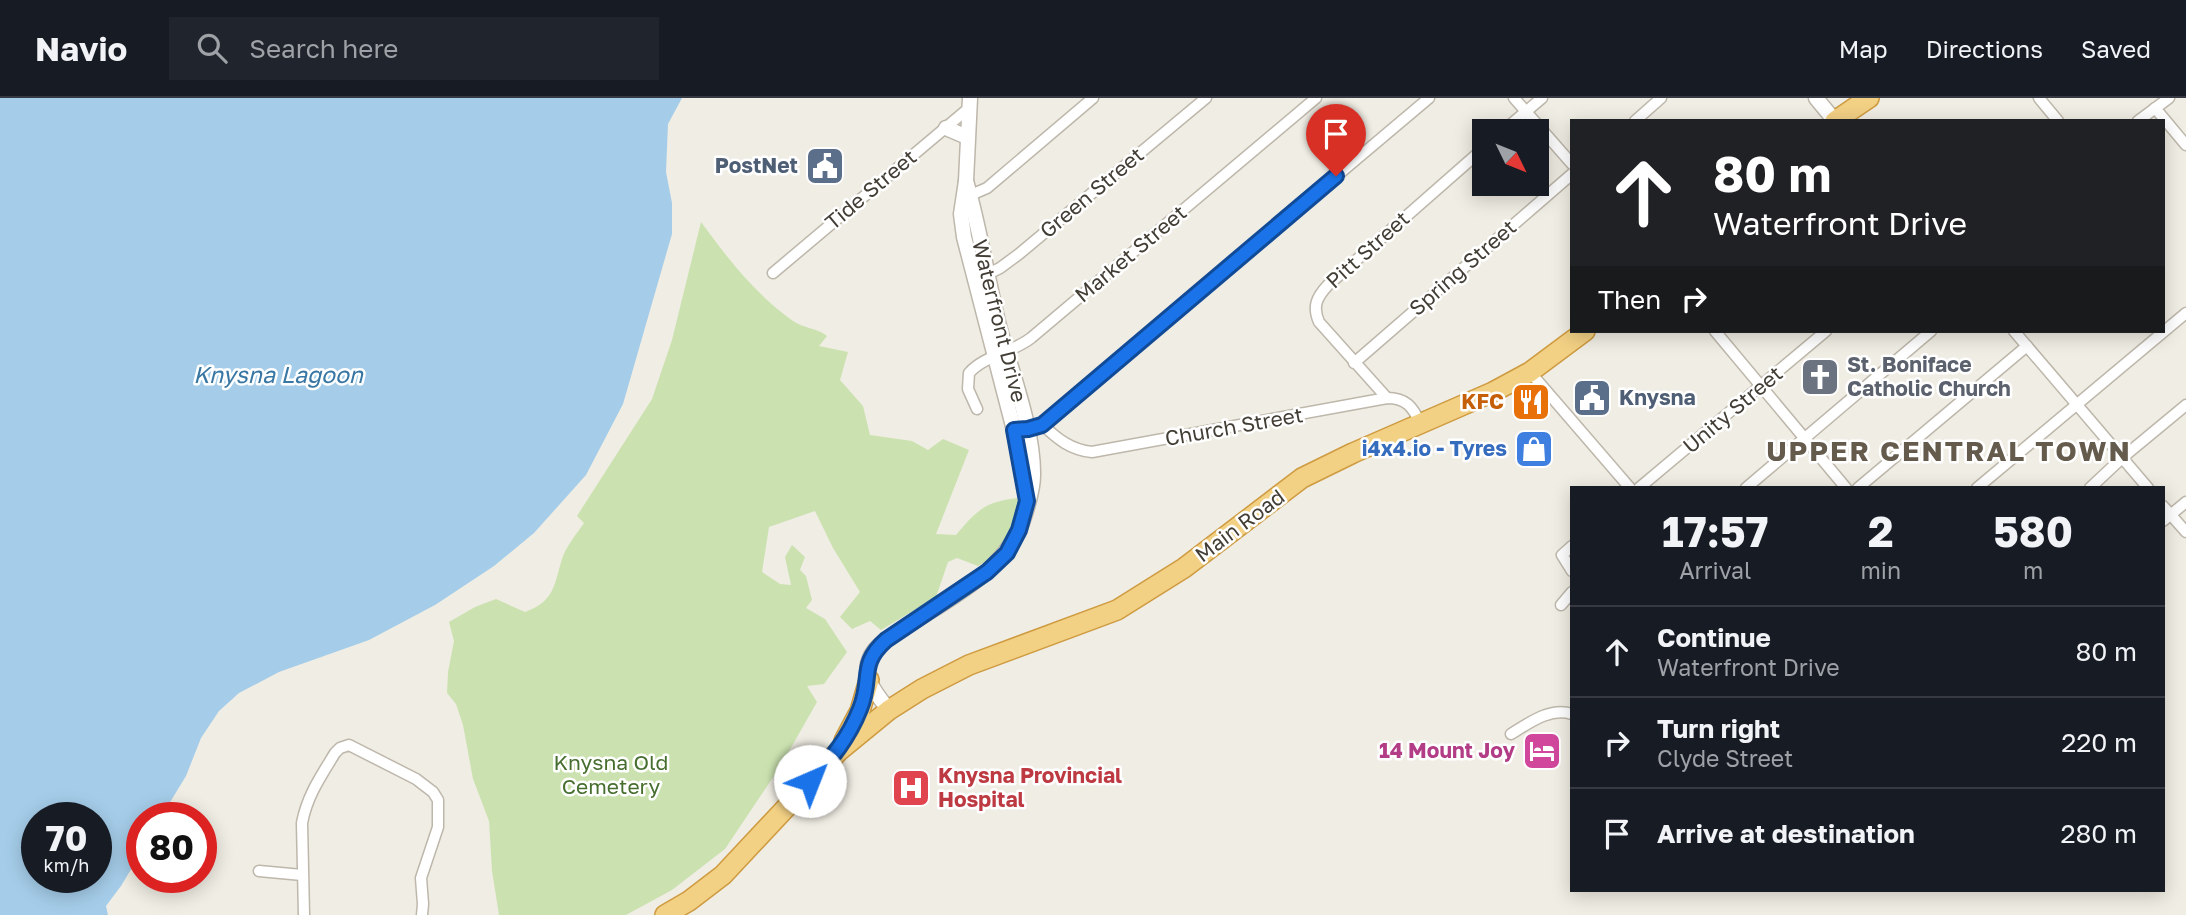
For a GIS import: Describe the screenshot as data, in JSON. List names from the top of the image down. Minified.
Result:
{"streets":{"highway":["Main Road"],"street":["Tide Street","Green Street","Pitt Street","Market Street","Spring Street","Waterfront Drive","Unity Street","Church Street"]},"crossings":[["Tide Street","Waterfront Drive"],["Green Street","Waterfront Drive"],["Pitt Street","Spring Street"],["Pitt Street","Church Street"],["Market Street","Waterfront Drive"],["Waterfront Drive","Church Street"]],"districts":["UPPER CENTRAL TOWN"],"water":["Knysna Lagoon"],"parks":["Knysna Old Cemetery"],"places":{"public building":["PostNet","Knysna"],"church":["St. Boniface Catholic Church"],"restaurant":["KFC"],"shop":["i4x4.io - Tyres"],"hotel":["14 Mount Joy"],"hospital":["Knysna Provincial Hospital"]},"north":"bottom right","page":{"header":"Navio","search":"Search here","nav":["Map","Directions","Saved"],"turn":["80 m","Waterfront Drive"],"then":"Then","eta":["17:57","Arrival","2","min","580","m"],"list":[{"name":"Continue","note":"Waterfront Drive","value":"80 m"},{"name":"Turn right","note":"Clyde Street","value":"220 m"},{"name":"Arrive at destination","value":"280 m"}],"speed":"70 km/h","limit":"80"}}
